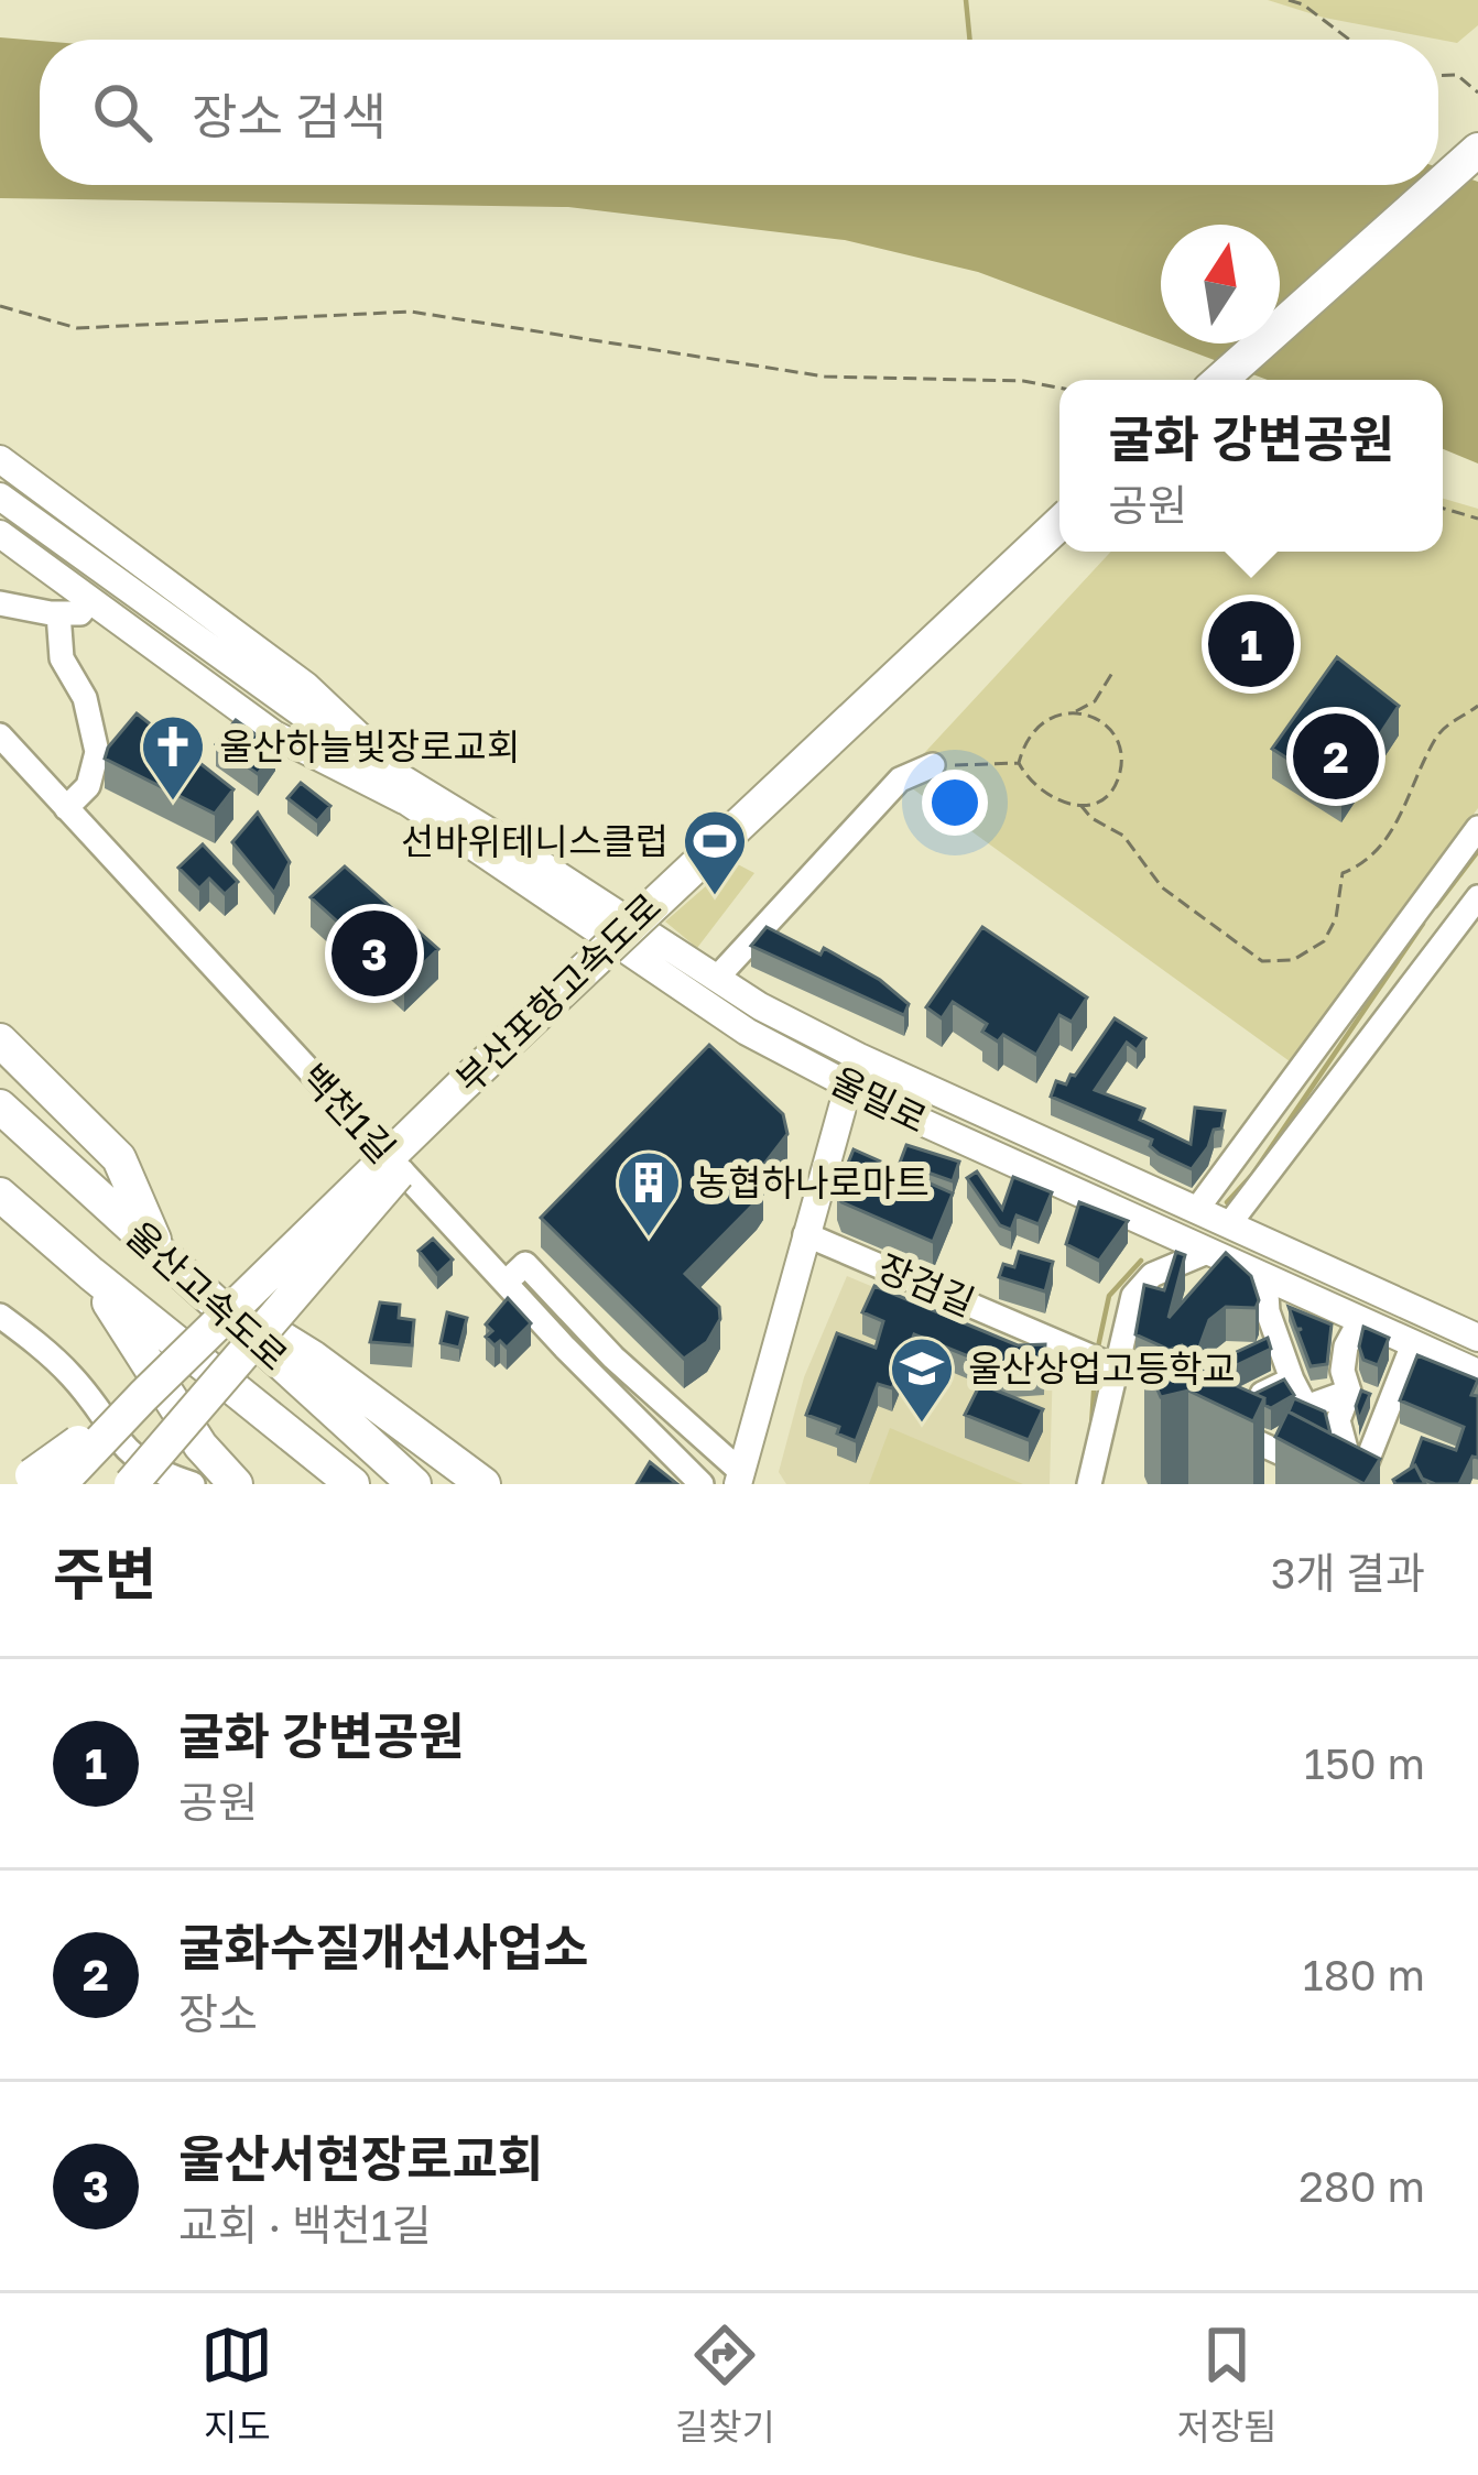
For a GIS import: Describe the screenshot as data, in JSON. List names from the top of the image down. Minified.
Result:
{"streets":{"highway":["부산포항고속도로","울산고속도로"],"main road":["울밀로"],"street":["백천1길","장검길"]},"places":{"church":["울산하늘빛장로교회"],"sports":["선바위테니스클럽"],"building":["농협하나로마트"],"school or university":["울산상업고등학교"]},"north":"top","page":{"search":"장소 검색","popup":["굴화 강변공원","공원"],"pins":["1","2","3"],"heading":["주변","3개 결과"],"list":[{"mark":"1","name":"굴화 강변공원","note":"공원","value":"150 m"},{"mark":"2","name":"굴화수질개선사업소","note":"장소","value":"180 m"},{"mark":"3","name":"울산서현장로교회","note":"교회 · 백천1길","value":"280 m"}],"nav":["지도","길찾기","저장됨"]}}
